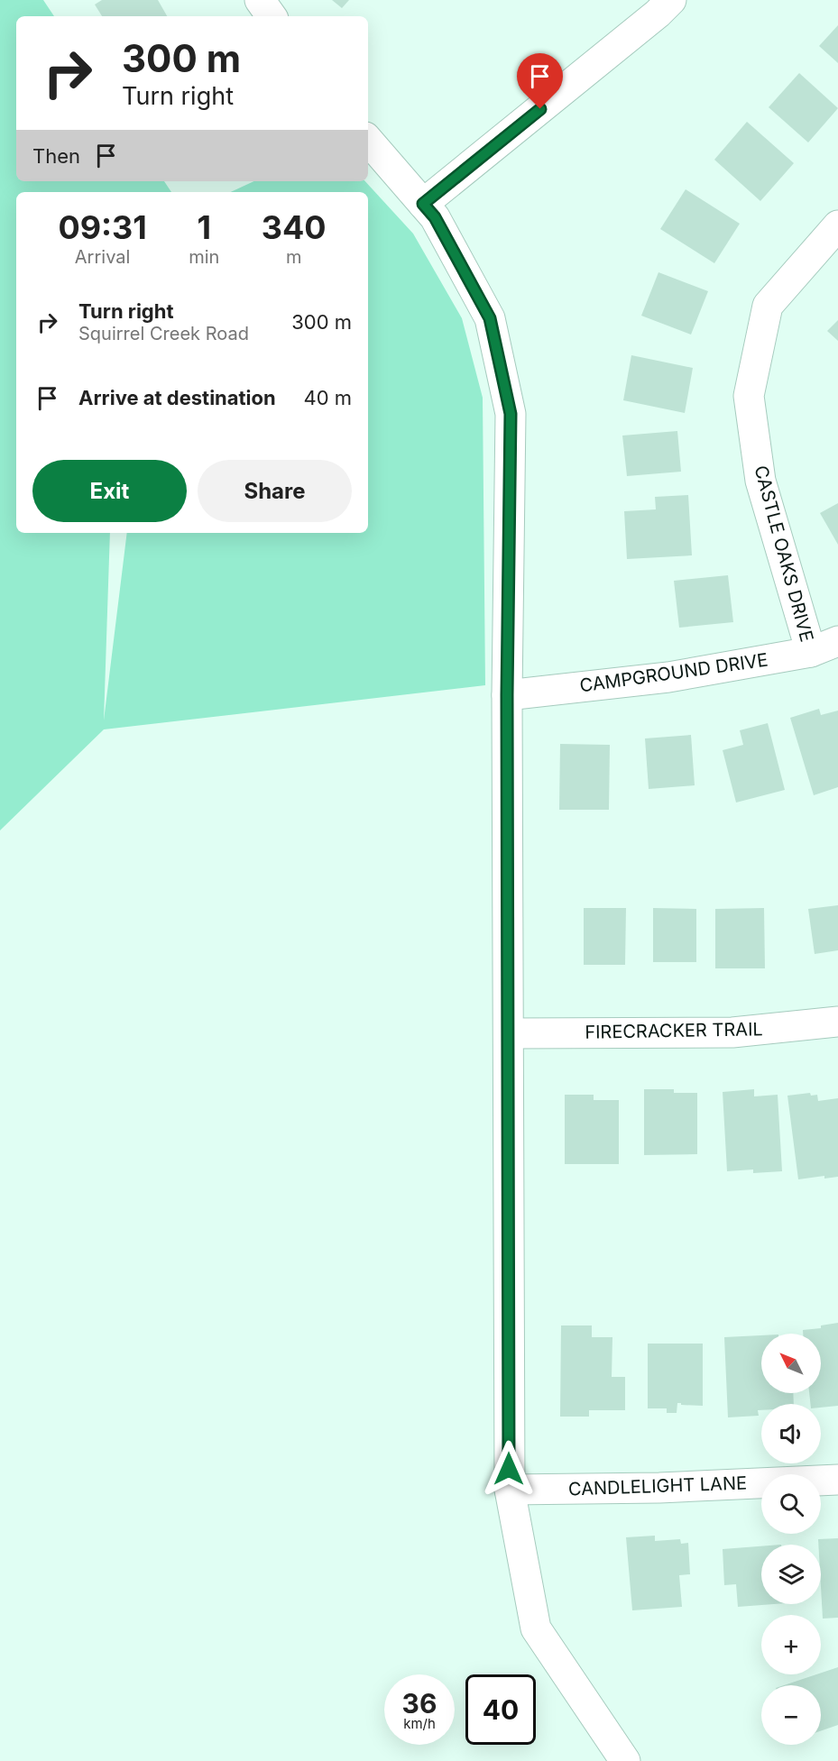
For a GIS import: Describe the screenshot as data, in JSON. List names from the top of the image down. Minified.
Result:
{"streets":{"street":["CASTLE OAKS DRIVE","CAMPGROUND DRIVE","FIRECRACKER TRAIL","CANDLELIGHT LANE"]},"crossings":[["CASTLE OAKS DRIVE","CAMPGROUND DRIVE"]],"north":"top left","page":{"turn":["300 m","Turn right"],"then":"Then","eta":["09:31","Arrival","1","min","340","m"],"list":[{"name":"Turn right","note":"Squirrel Creek Road","value":"300 m"},{"name":"Arrive at destination","value":"40 m"}],"buttons":["Exit","Share"],"map_buttons":["+","−"],"speed":"36 km/h","limit":"40"}}
